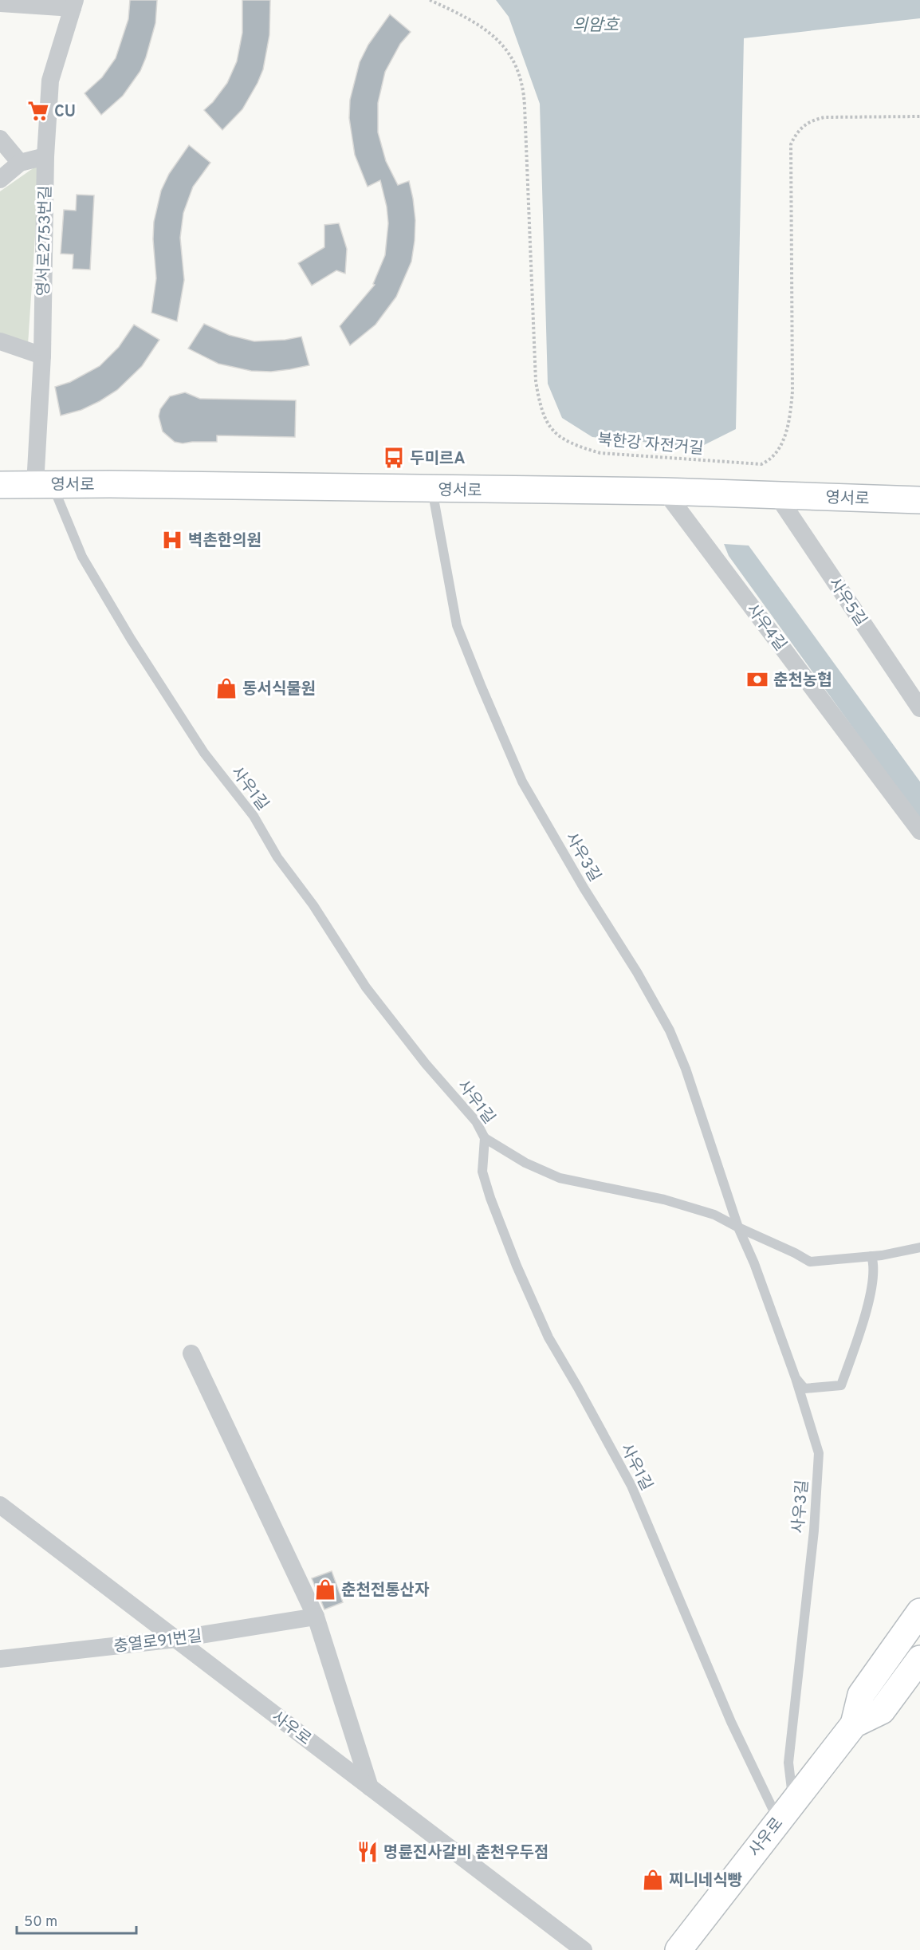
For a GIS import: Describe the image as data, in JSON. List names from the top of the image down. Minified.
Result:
{"streets":{"street":["영서로2753번길","영서로","사우5길","사우4길","충열로91번길","사우로"],"lane":["사우1길","사우3길"],"path":["북한강 자전거길"]},"crossings":[["영서로2753번길","영서로"],["영서로2753번길","사우1길"],["영서로","사우5길"],["영서로","사우4길"],["영서로","사우1길"],["영서로","사우3길"],["사우1길","사우3길"],["사우1길","사우로"],["사우3길","사우로"],["충열로91번길","사우로"]],"water":["의암호"],"places":{"supermarket":["CU"],"bus stop":["두미르A"],"hospital":["벽촌한의원"],"bank":["춘천농협"],"shop":["동서식물원","춘천전통산자","찌니네식빵"],"restaurant":["명륜진사갈비 춘천우두점"]},"scale_bar":"50 m"}
